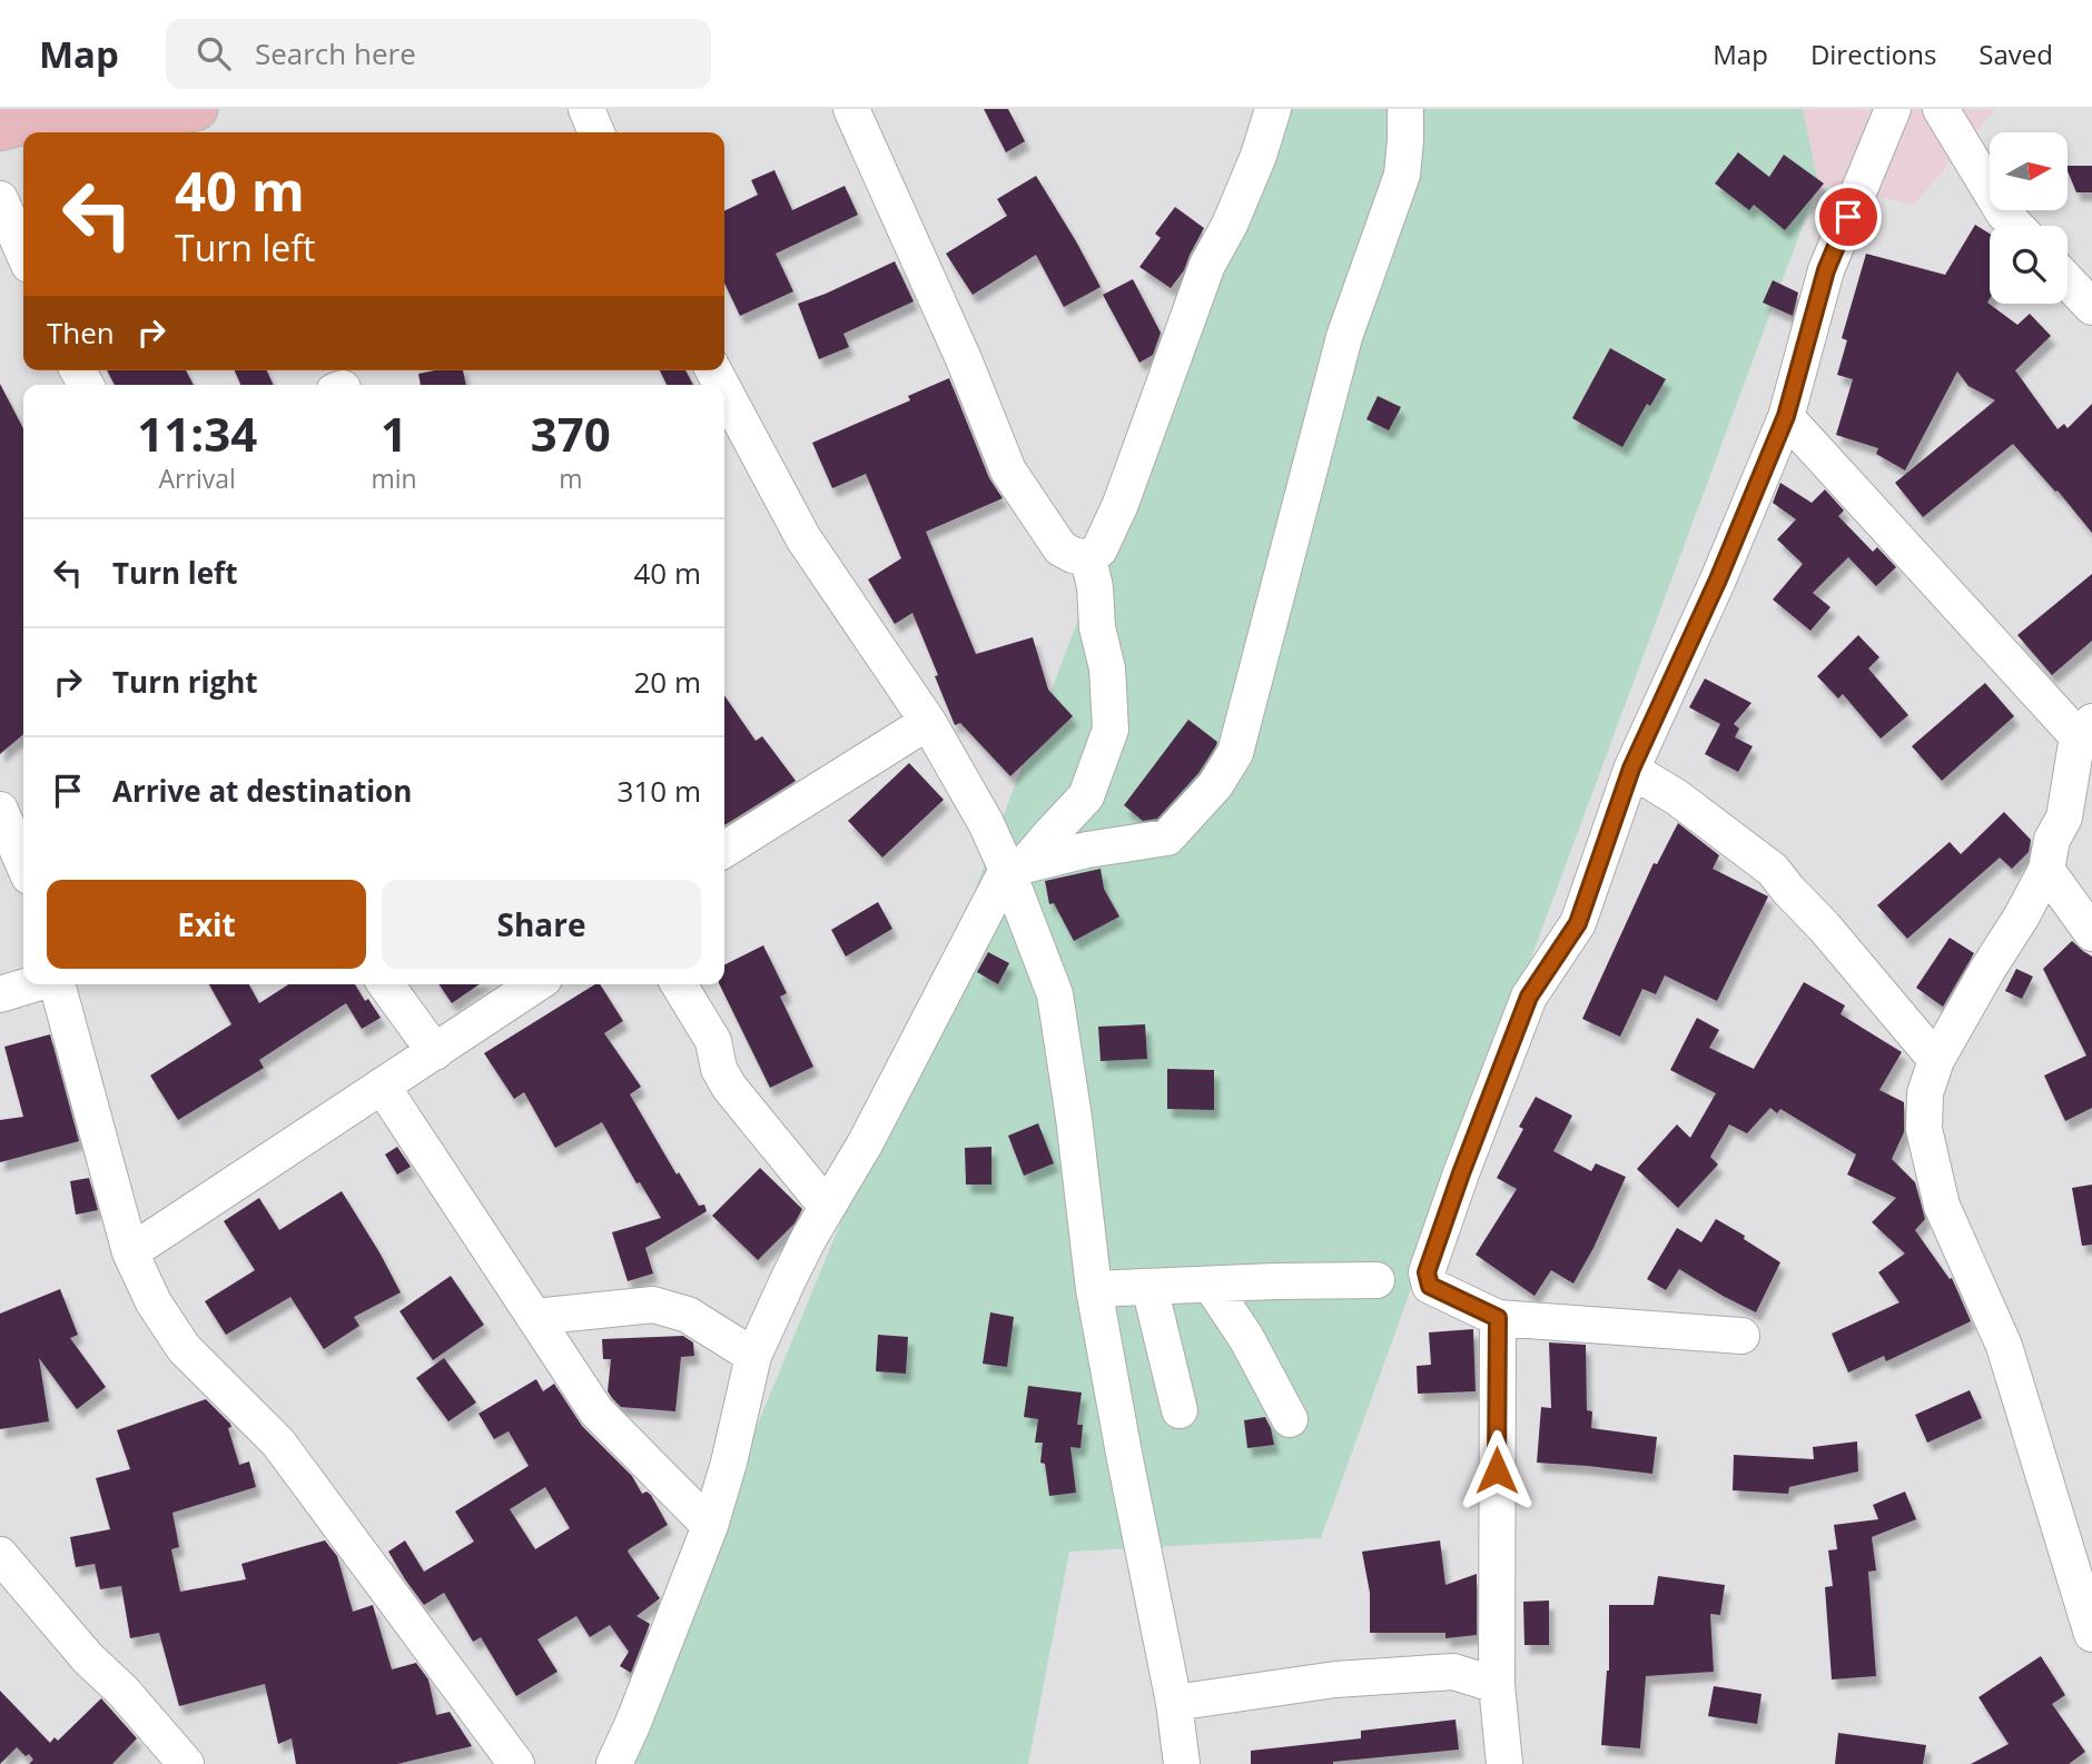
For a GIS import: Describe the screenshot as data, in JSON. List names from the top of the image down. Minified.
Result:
{"north":"right","page":{"header":"Map","search":"Search here","nav":["Map","Directions","Saved"],"turn":["40 m","Turn left"],"then":"Then","eta":["11:34","Arrival","1","min","370","m"],"list":[{"name":"Turn left","value":"40 m"},{"name":"Turn right","value":"20 m"},{"name":"Arrive at destination","value":"310 m"}],"buttons":["Exit","Share"]}}
